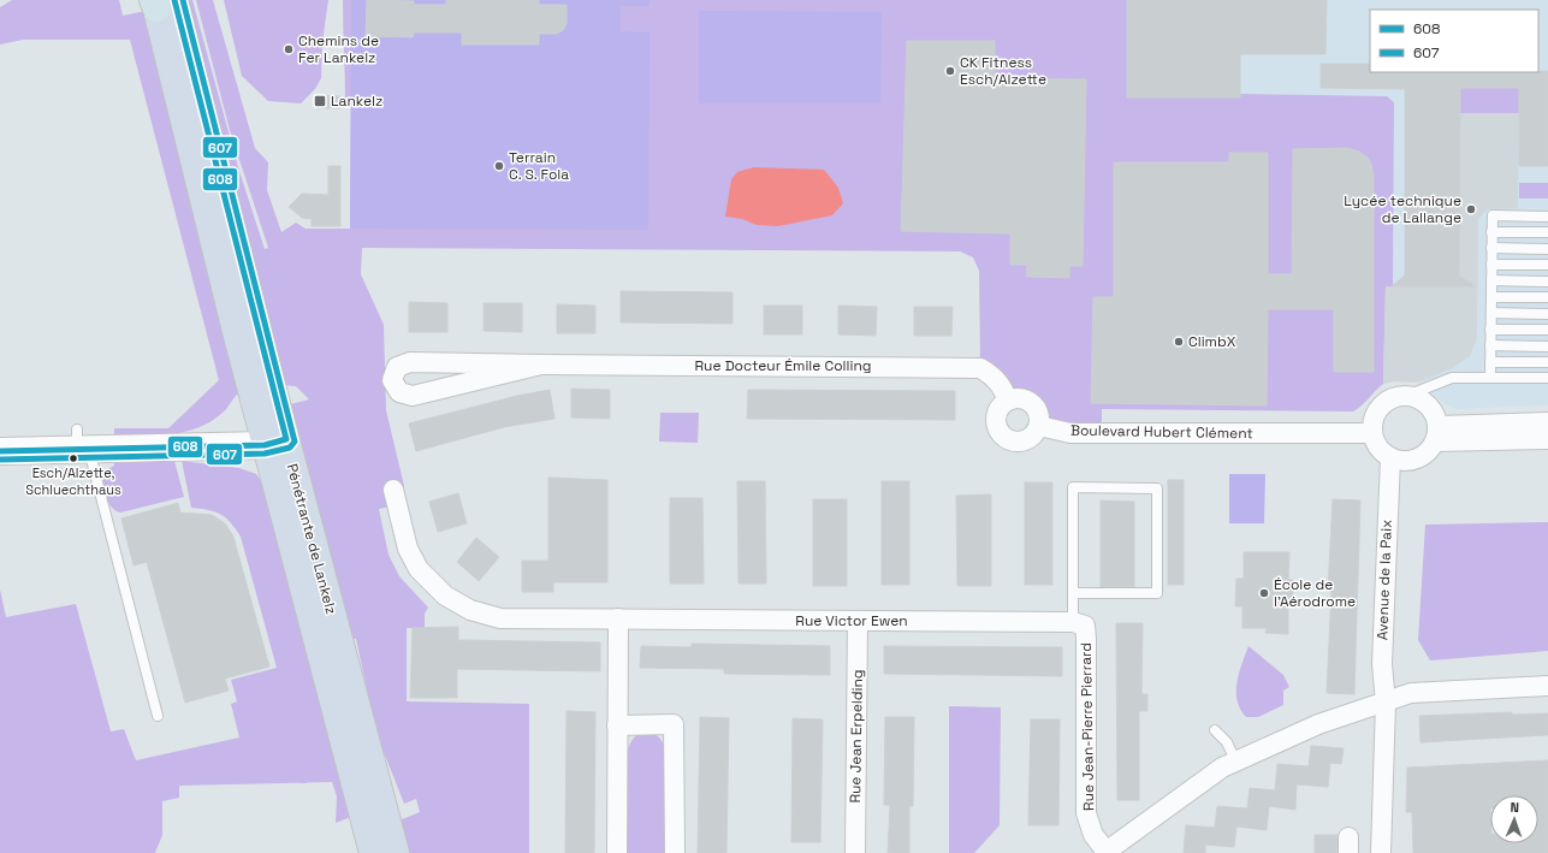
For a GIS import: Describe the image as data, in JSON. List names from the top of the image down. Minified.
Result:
{"streets":{"main road":["Pénétrante de Lankelz"],"street":["Rue Docteur Émile Colling","Boulevard Hubert Clément","Avenue de la Paix","Rue Victor Ewen","Rue Jean-Pierre Pierrard","Rue Jean Erpelding"]},"crossings":[["Rue Docteur Émile Colling","Boulevard Hubert Clément"],["Boulevard Hubert Clément","Avenue de la Paix"],["Rue Victor Ewen","Rue Jean-Pierre Pierrard"],["Rue Victor Ewen","Rue Jean Erpelding"]],"places":{"other":["Chemins de Fer Lankelz","CK Fitness Esch/Alzette","Terrain C. S. Fola","Lycée technique de Lallange","ClimbX","Esch/Alzette, Schluechthaus","École de l'Aérodrome"],"transit":["Lankelz"]},"lines":["transit line 608","transit line 607"],"legend":["608","607"],"north":"top"}
